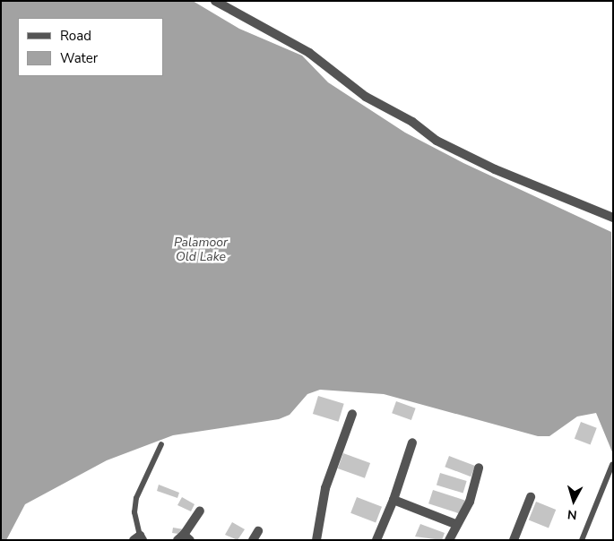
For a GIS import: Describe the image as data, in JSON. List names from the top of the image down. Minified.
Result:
{"water":["Palamoor Old Lake"],"legend":["Road","Water"],"north":"bottom"}
